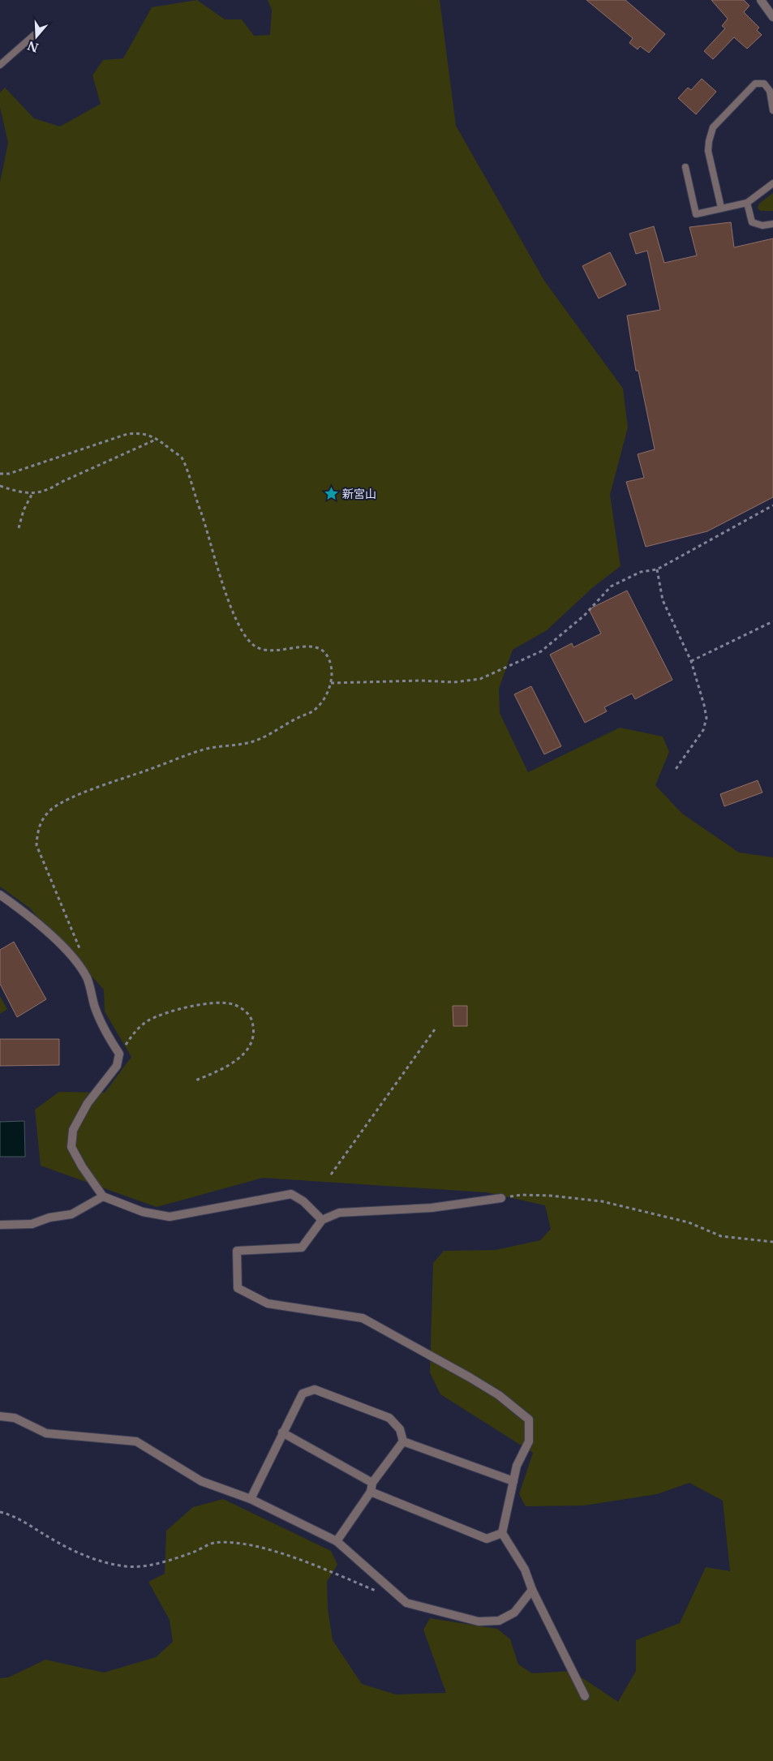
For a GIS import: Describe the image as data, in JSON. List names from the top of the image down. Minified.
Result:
{"places":{"place":["新宮山"]},"north":"bottom"}
